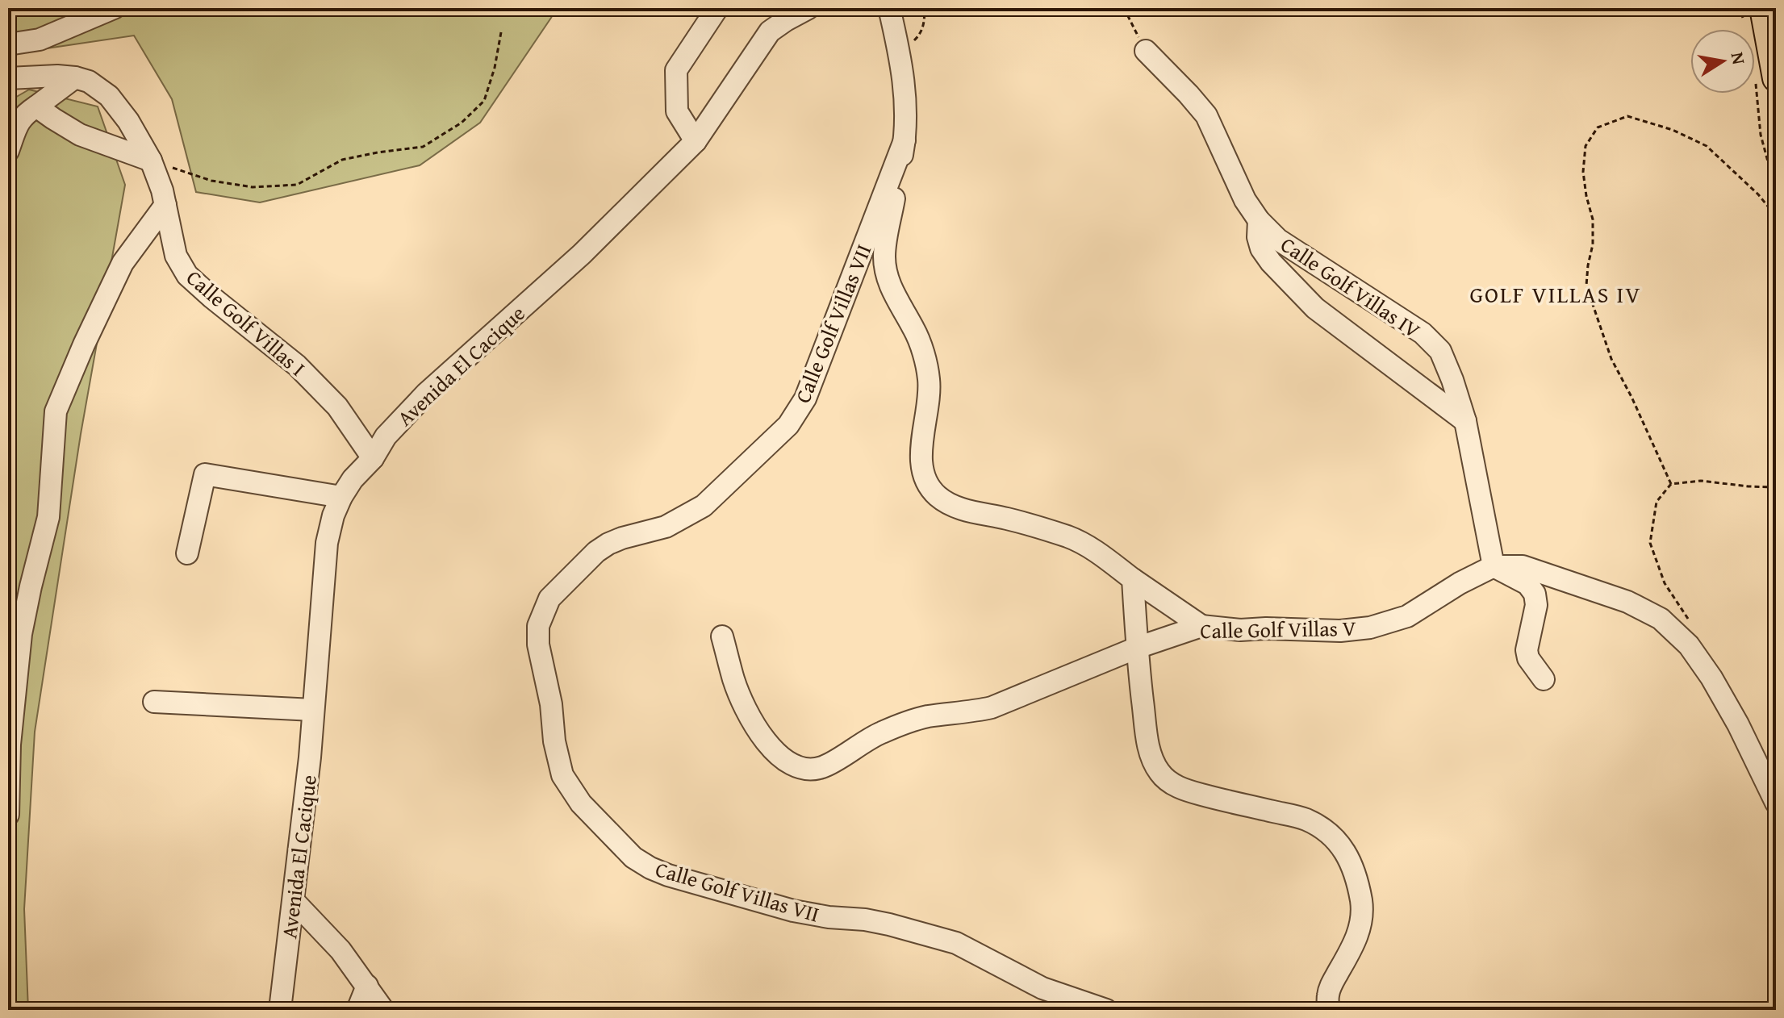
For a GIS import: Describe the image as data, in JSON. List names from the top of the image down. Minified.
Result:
{"streets":{"street":["Calle Golf Villas IV","Calle Golf Villas I","Calle Golf Villas VII","Avenida El Cacique","Calle Golf Villas V"]},"crossings":[["Calle Golf Villas IV","Calle Golf Villas V"],["Calle Golf Villas I","Avenida El Cacique"]],"districts":["GOLF VILLAS IV"],"north":"right"}
